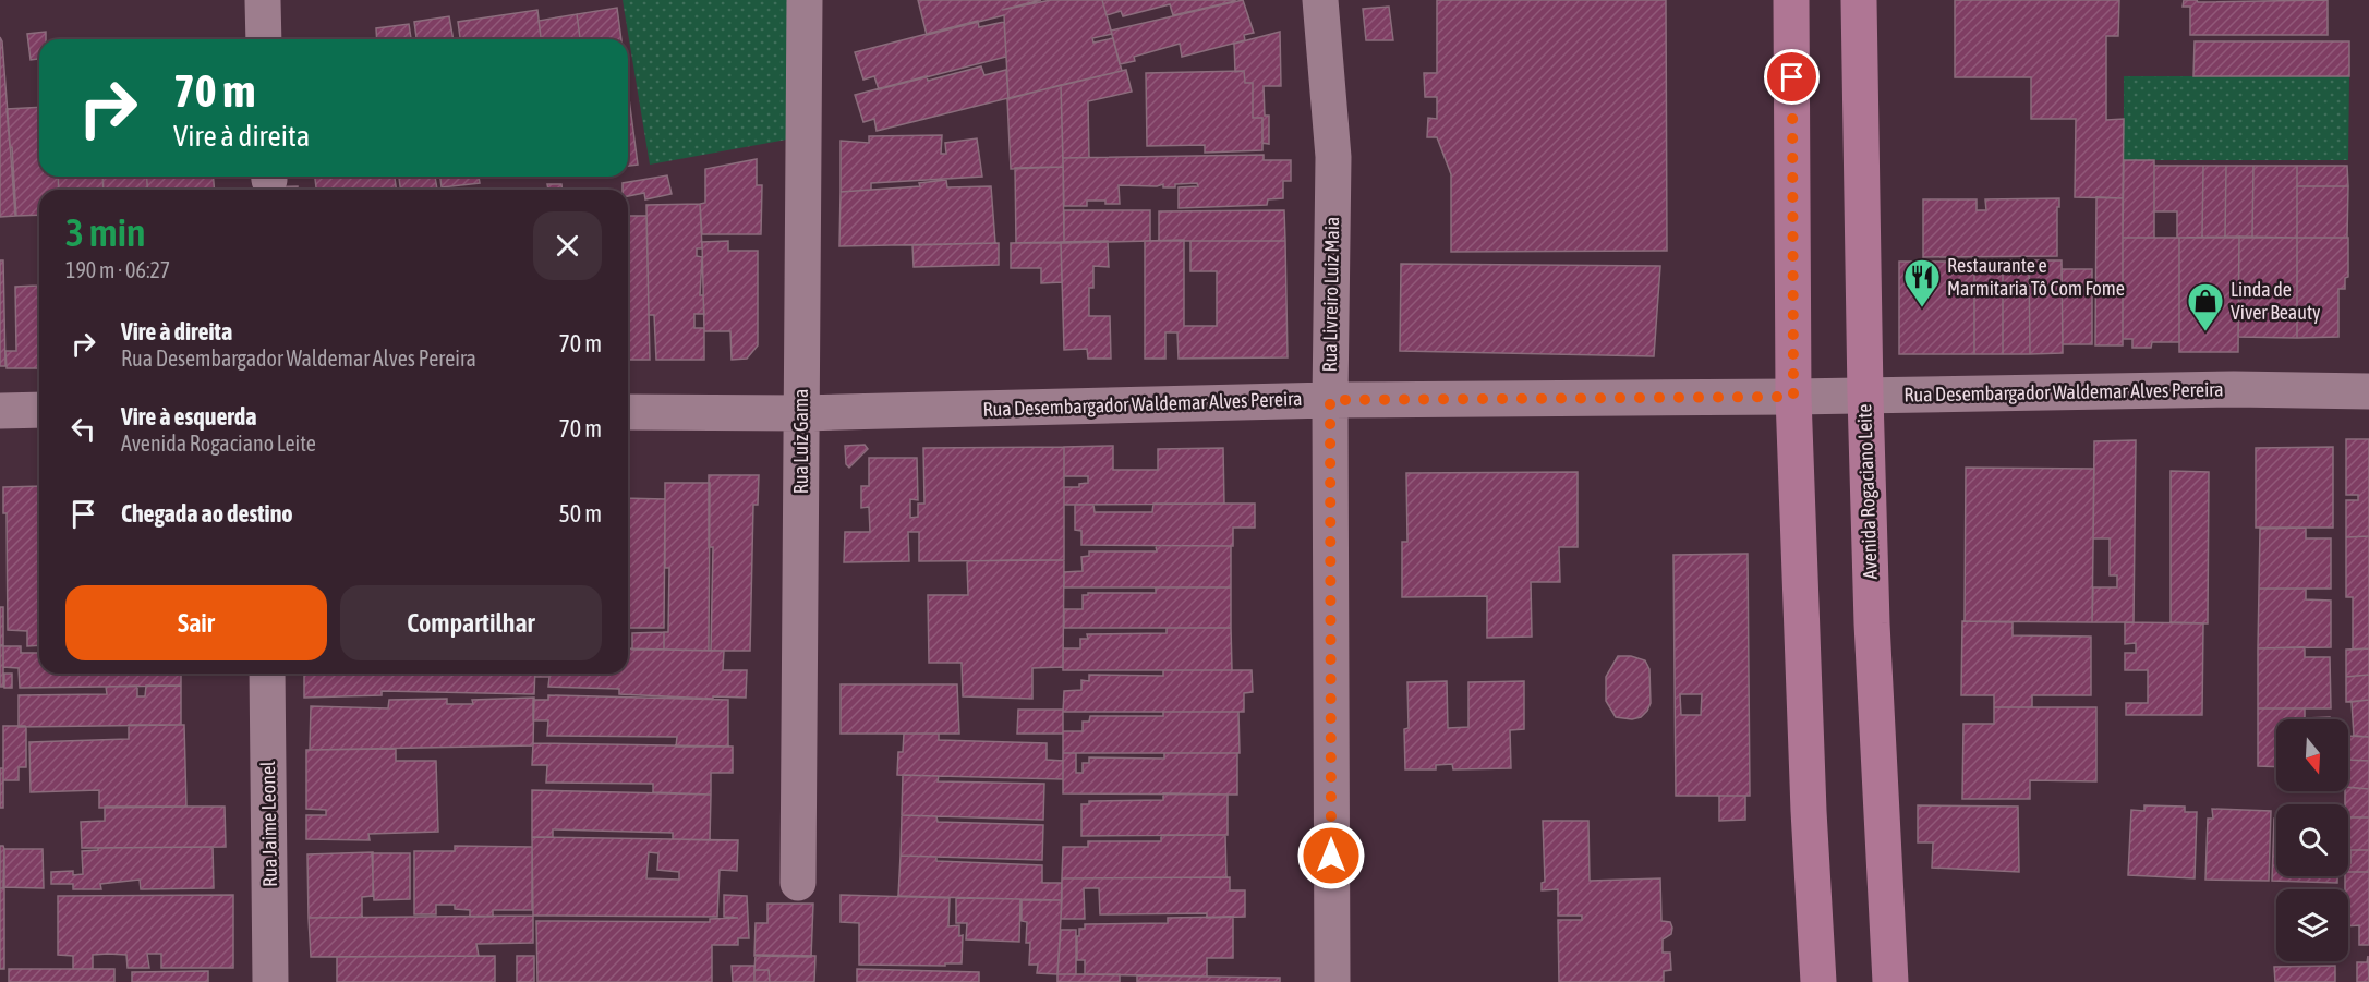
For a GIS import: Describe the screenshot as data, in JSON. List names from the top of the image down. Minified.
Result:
{"streets":{"main road":["Avenida Rogaciano Leite"],"street":["Rua Livreiro Luiz Maia","Rua Desembargador Waldemar Alves Pereira","Rua Luiz Gama","Rua Jaime Leonel"]},"crossings":[["Rua Livreiro Luiz Maia","Rua Desembargador Waldemar Alves Pereira"],["Rua Desembargador Waldemar Alves Pereira","Rua Luiz Gama"],["Rua Desembargador Waldemar Alves Pereira","Avenida Rogaciano Leite"]],"places":{"restaurant":["Restaurante e Marmitaria Tô Com Fome"],"shop":["Linda de Viver Beauty"]},"north":"bottom","page":{"turn":["70 m","Vire à direita"],"heading":["3 min","190 m · 06:27"],"list":[{"name":"Vire à direita","note":"Rua Desembargador Waldemar Alves Pereira","value":"70 m"},{"name":"Vire à esquerda","note":"Avenida Rogaciano Leite","value":"70 m"},{"name":"Chegada ao destino","value":"50 m"}],"buttons":["Sair","Compartilhar"]}}
